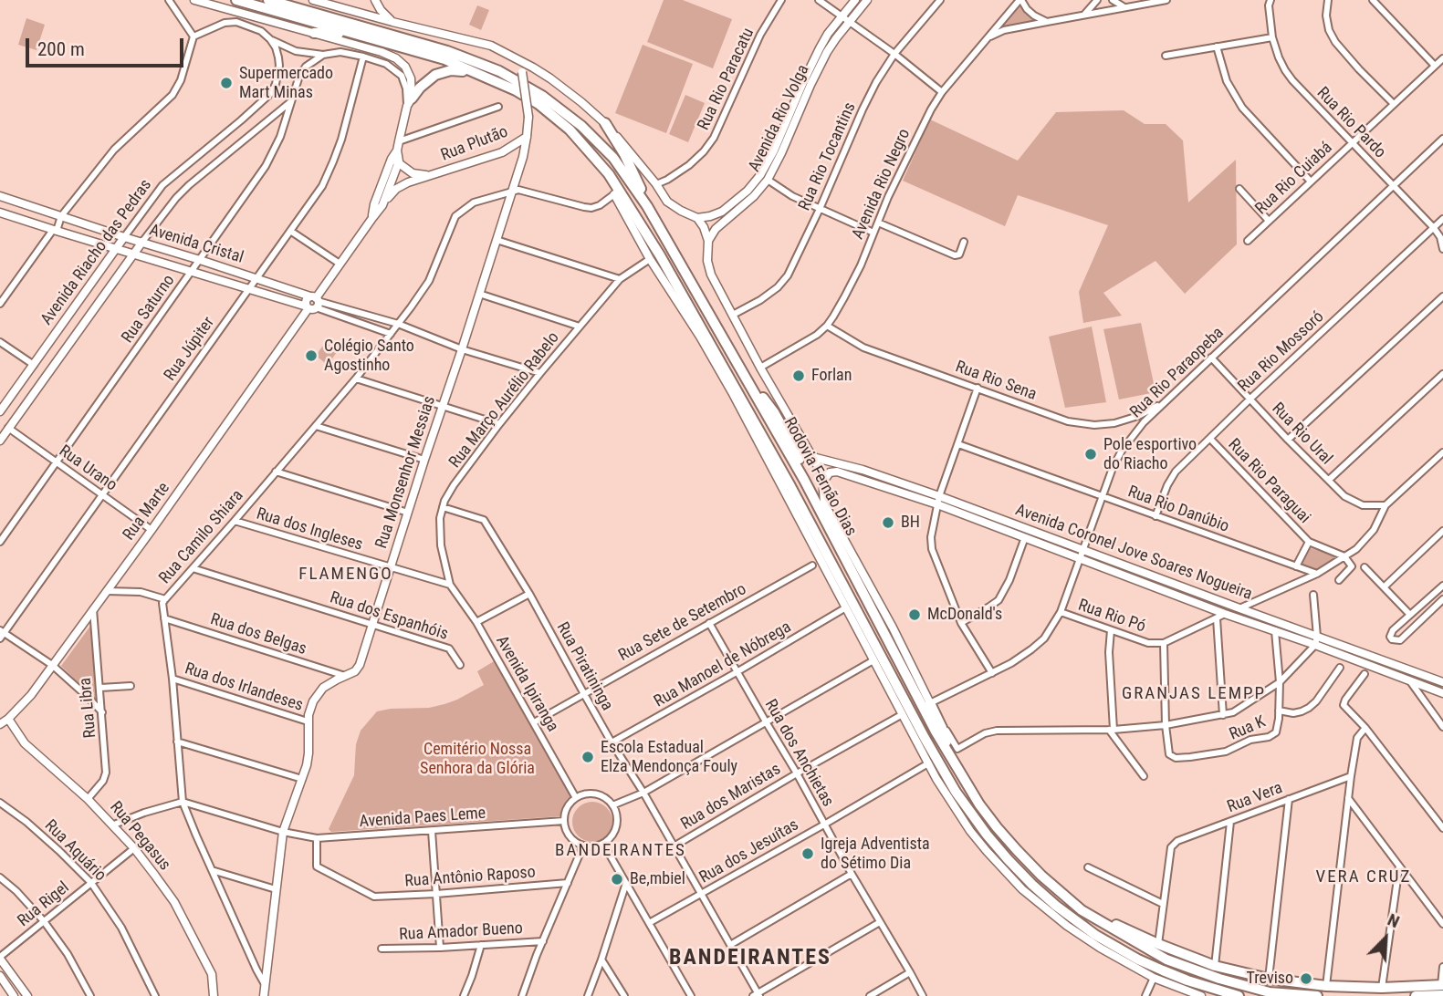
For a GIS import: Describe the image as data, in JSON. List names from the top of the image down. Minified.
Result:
{"streets":{"highway":["Rodovia Fernão Dias"],"street":["Rua Rio Paracatu","Avenida Rio Volga","Rua Rio Pardo","Rua Plutão","Rua Rio Tocantins","Rua Rio Cuiabá","Avenida Rio Negro","Avenida Cristal","Avenida Riacho das Pedras","Rua Saturno","Rua Júpiter","Rua Rio Mossoró","Rua Rio Paraopeba","Rua Rio Sena","Rua Março Aurélio Rabelo","Rua Rio Ural","Rua Urano","Rua Monsenhor Messias","Rua Rio Paraguai","Rua Rio Danúbio","Rua Marte","Rua dos Ingleses","Rua Camilo Shiara","Avenida Coronel Jove Soares Nogueira","Rua dos Espanhóis","Rua Rio Pó","Rua Sete de Setembro","Rua dos Belgas","Rua Manoel de Nóbrega","Rua Piratininga","Avenida Ipiranga","Rua dos Irlandeses","Rua Libra","Rua K","Rua dos Anchietas","Rua dos Maristas","Rua Vera","Avenida Paes Leme","Rua Pegasus","Rua Aquário","Rua dos Jesuítas","Rua Antônio Raposo","Rua Rigel","Rua Amador Bueno"]},"crossings":[["Avenida Rio Volga","Rodovia Fernão Dias"],["Rua Rio Pardo","Rua Rio Cuiabá"],["Rua Rio Pardo","Rua Rio Mossoró"],["Rua Rio Pardo","Rua Rio Paraopeba"],["Rua Plutão","Rua Monsenhor Messias"],["Rua Plutão","Rua Marte"],["Rua Rio Tocantins","Rodovia Fernão Dias"],["Avenida Rio Negro","Rua Rio Sena"],["Avenida Rio Negro","Rodovia Fernão Dias"],["Avenida Cristal","Avenida Riacho das Pedras"],["Avenida Cristal","Rua Saturno"],["Avenida Cristal","Rua Júpiter"],["Avenida Cristal","Rua Março Aurélio Rabelo"],["Avenida Cristal","Rua Monsenhor Messias"],["Avenida Cristal","Rua Marte"],["Avenida Cristal","Rua Camilo Shiara"],["Avenida Riacho das Pedras","Rua Saturno"],["Avenida Riacho das Pedras","Rua Urano"],["Rua Saturno","Rua Urano"],["Rua Júpiter","Rua Urano"],["Rua Rio Mossoró","Rua Rio Ural"],["Rua Rio Mossoró","Rua Rio Paraguai"],["Rua Rio Mossoró","Rua Rio Danúbio"],["Rua Rio Paraopeba","Rua Rio Sena"],["Rua Rio Paraopeba","Rua Rio Ural"],["Rua Rio Paraopeba","Rodovia Fernão Dias"],["Rua Rio Paraopeba","Rua Rio Danúbio"],["Rua Rio Paraopeba","Avenida Coronel Jove Soares Nogueira"],["Rua Rio Paraopeba","Rua Rio Pó"],["Rua Março Aurélio Rabelo","Rua dos Ingleses"],["Rua Março Aurélio Rabelo","Rua Piratininga"],["Rua Março Aurélio Rabelo","Avenida Ipiranga"],["Rua Urano","Rua Marte"],["Rua Monsenhor Messias","Rua dos Ingleses"],["Rua Monsenhor Messias","Rua Camilo Shiara"],["Rua Monsenhor Messias","Rua dos Espanhóis"],["Rua Monsenhor Messias","Rua dos Belgas"],["Rua Monsenhor Messias","Rua dos Irlandeses"],["Rua Monsenhor Messias","Avenida Paes Leme"],["Rodovia Fernão Dias","Avenida Coronel Jove Soares Nogueira"],["Rua Marte","Rua Libra"],["Rua Marte","Rua Pegasus"],["Rua dos Ingleses","Rua Camilo Shiara"],["Rua dos Ingleses","Avenida Ipiranga"],["Rua Camilo Shiara","Rua dos Espanhóis"],["Rua Camilo Shiara","Rua dos Belgas"],["Rua Camilo Shiara","Rua dos Irlandeses"],["Rua Camilo Shiara","Avenida Paes Leme"],["Avenida Coronel Jove Soares Nogueira","Rua Rio Pó"],["Avenida Coronel Jove Soares Nogueira","Rua K"],["Rua Sete de Setembro","Rua Piratininga"],["Rua Sete de Setembro","Avenida Ipiranga"],["Rua Sete de Setembro","Rua dos Anchietas"],["Rua Manoel de Nóbrega","Rua Piratininga"],["Rua Manoel de Nóbrega","Rua dos Anchietas"],["Rua Piratininga","Rua dos Maristas"],["Rua Piratininga","Rua dos Jesuítas"],["Avenida Ipiranga","Avenida Paes Leme"],["Rua Libra","Rua Pegasus"],["Rua dos Anchietas","Rua dos Maristas"],["Rua dos Anchietas","Rua dos Jesuítas"],["Avenida Paes Leme","Rua Antônio Raposo"],["Rua Pegasus","Rua Rigel"],["Rua Aquário","Rua Rigel"]],"districts":["FLAMENGO","GRANJAS LEMPP","BANDEIRANTES","VERA CRUZ","BANDEIRANTES"],"parks":["Cemitério Nossa Senhora da Glória"],"places":["Supermercado Mart Minas","Colégio Santo Agostinho","Forlan","Pole esportivo do Riacho","BH","McDonald's","Escola Estadual Elza Mendonça Fouly","Igreja Adventista do Sétimo Dia","Be,mbiel","Treviso"],"scale_bar":"200 m","north":"top right"}
